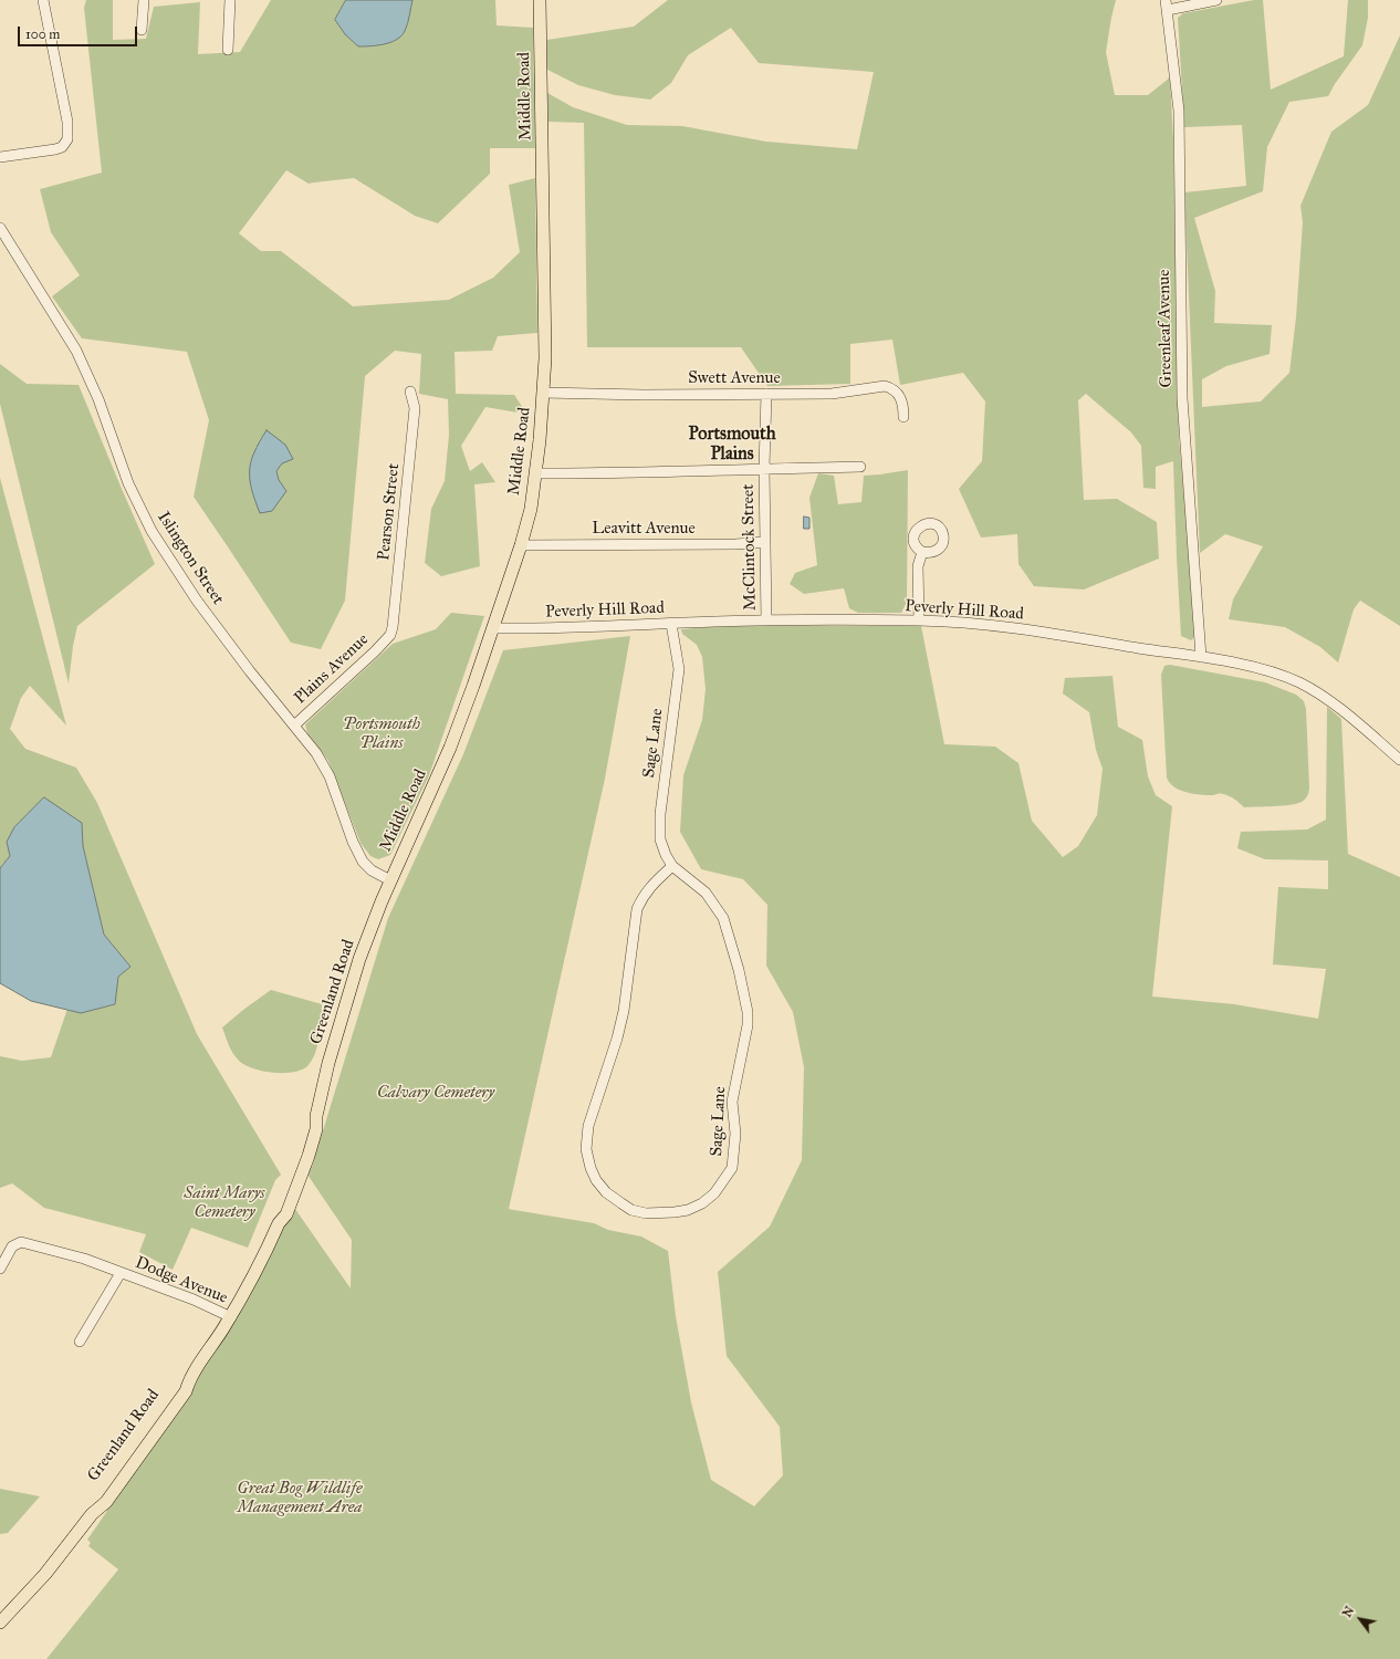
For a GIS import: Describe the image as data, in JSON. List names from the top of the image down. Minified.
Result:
{"streets":{"main road":["Middle Road","Greenland Road"],"street":["Greenleaf Avenue","Swett Avenue","Pearson Street","Leavitt Avenue","McClintock Street","Islington Street","Peverly Hill Road","Plains Avenue","Sage Lane","Dodge Avenue"]},"crossings":[["Middle Road","Swett Avenue"],["Middle Road","Leavitt Avenue"],["Middle Road","Islington Street"],["Middle Road","Peverly Hill Road"],["Middle Road","Greenland Road"],["Greenleaf Avenue","Peverly Hill Road"],["Swett Avenue","McClintock Street"],["Pearson Street","Plains Avenue"],["Leavitt Avenue","McClintock Street"],["McClintock Street","Peverly Hill Road"],["Islington Street","Plains Avenue"],["Islington Street","Greenland Road"],["Peverly Hill Road","Sage Lane"],["Greenland Road","Dodge Avenue"]],"districts":["Portsmouth Plains"],"parks":["Portsmouth Plains","Calvary Cemetery","Saint Marys Cemetery","Great Bog Wildlife Management Area"],"scale_bar":"100 m","north":"top left"}
